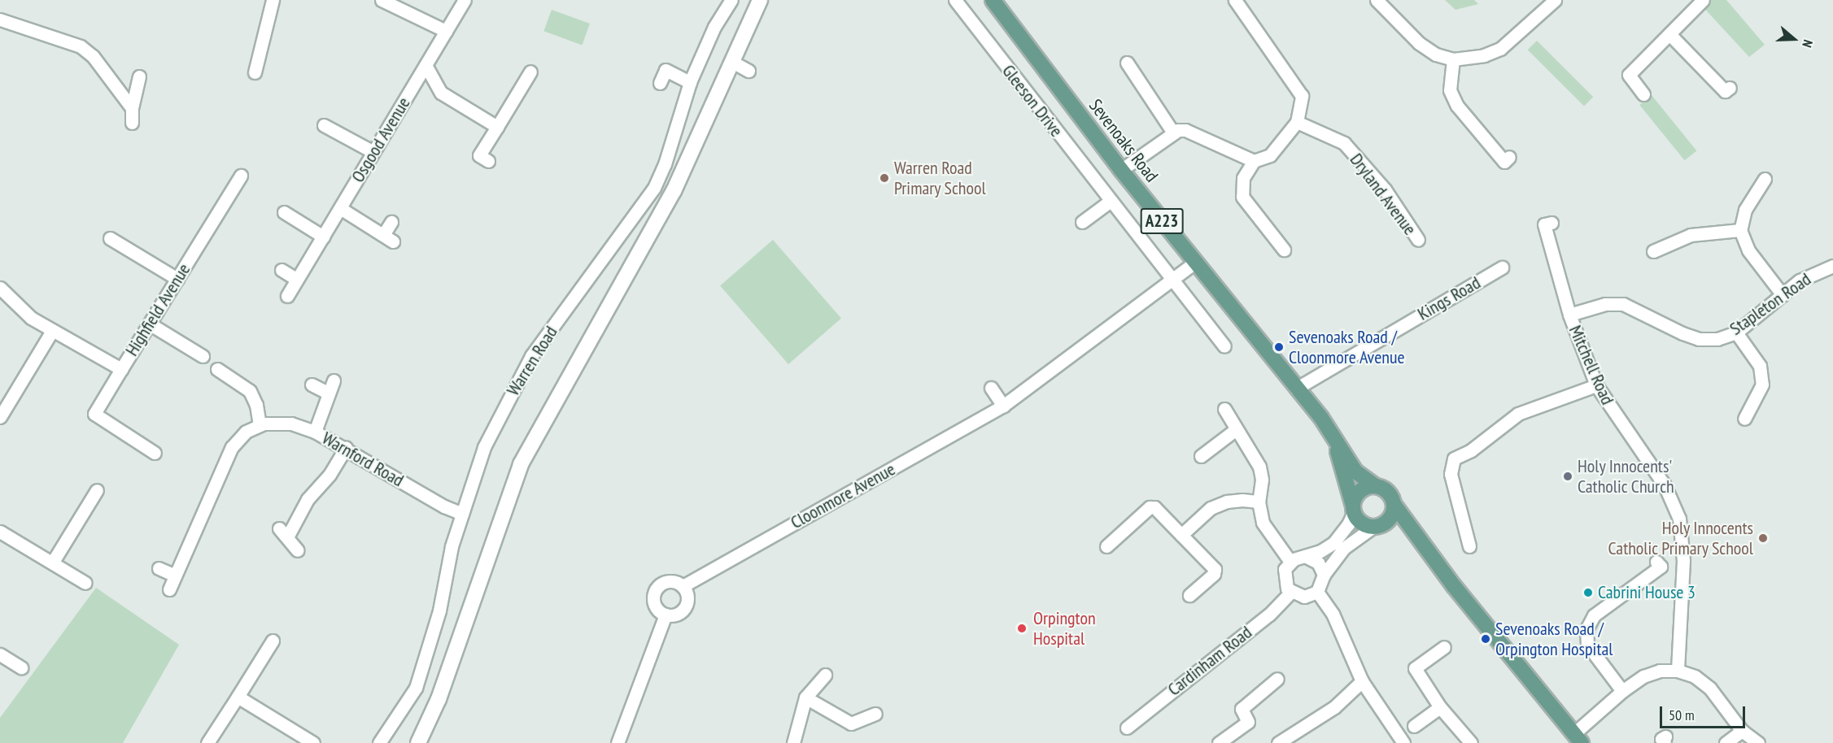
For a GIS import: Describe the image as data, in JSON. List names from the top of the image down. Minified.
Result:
{"streets":{"main road":["Sevenoaks Road","A223"],"street":["Gleeson Drive","Osgood Avenue","Dryland Avenue","Kings Road","Stapleton Road","Highfield Avenue","Warren Road","Mitchell Road","Warnford Road","Cloonmore Avenue","Cardinham Road"]},"crossings":[["Gleeson Drive","Cloonmore Avenue"],["Sevenoaks Road","A223"],["Sevenoaks Road","Kings Road"],["Sevenoaks Road","Cloonmore Avenue"],["Stapleton Road","Mitchell Road"],["Warren Road","Warnford Road"]],"places":["Warren Road Primary School","Sevenoaks Road / Cloonmore Avenue","Holy Innocents' Catholic Church","Holy Innocents Catholic Primary School","Cabrini House 3","Orpington Hospital","Sevenoaks Road / Orpington Hospital"],"scale_bar":"50 m","north":"right"}
